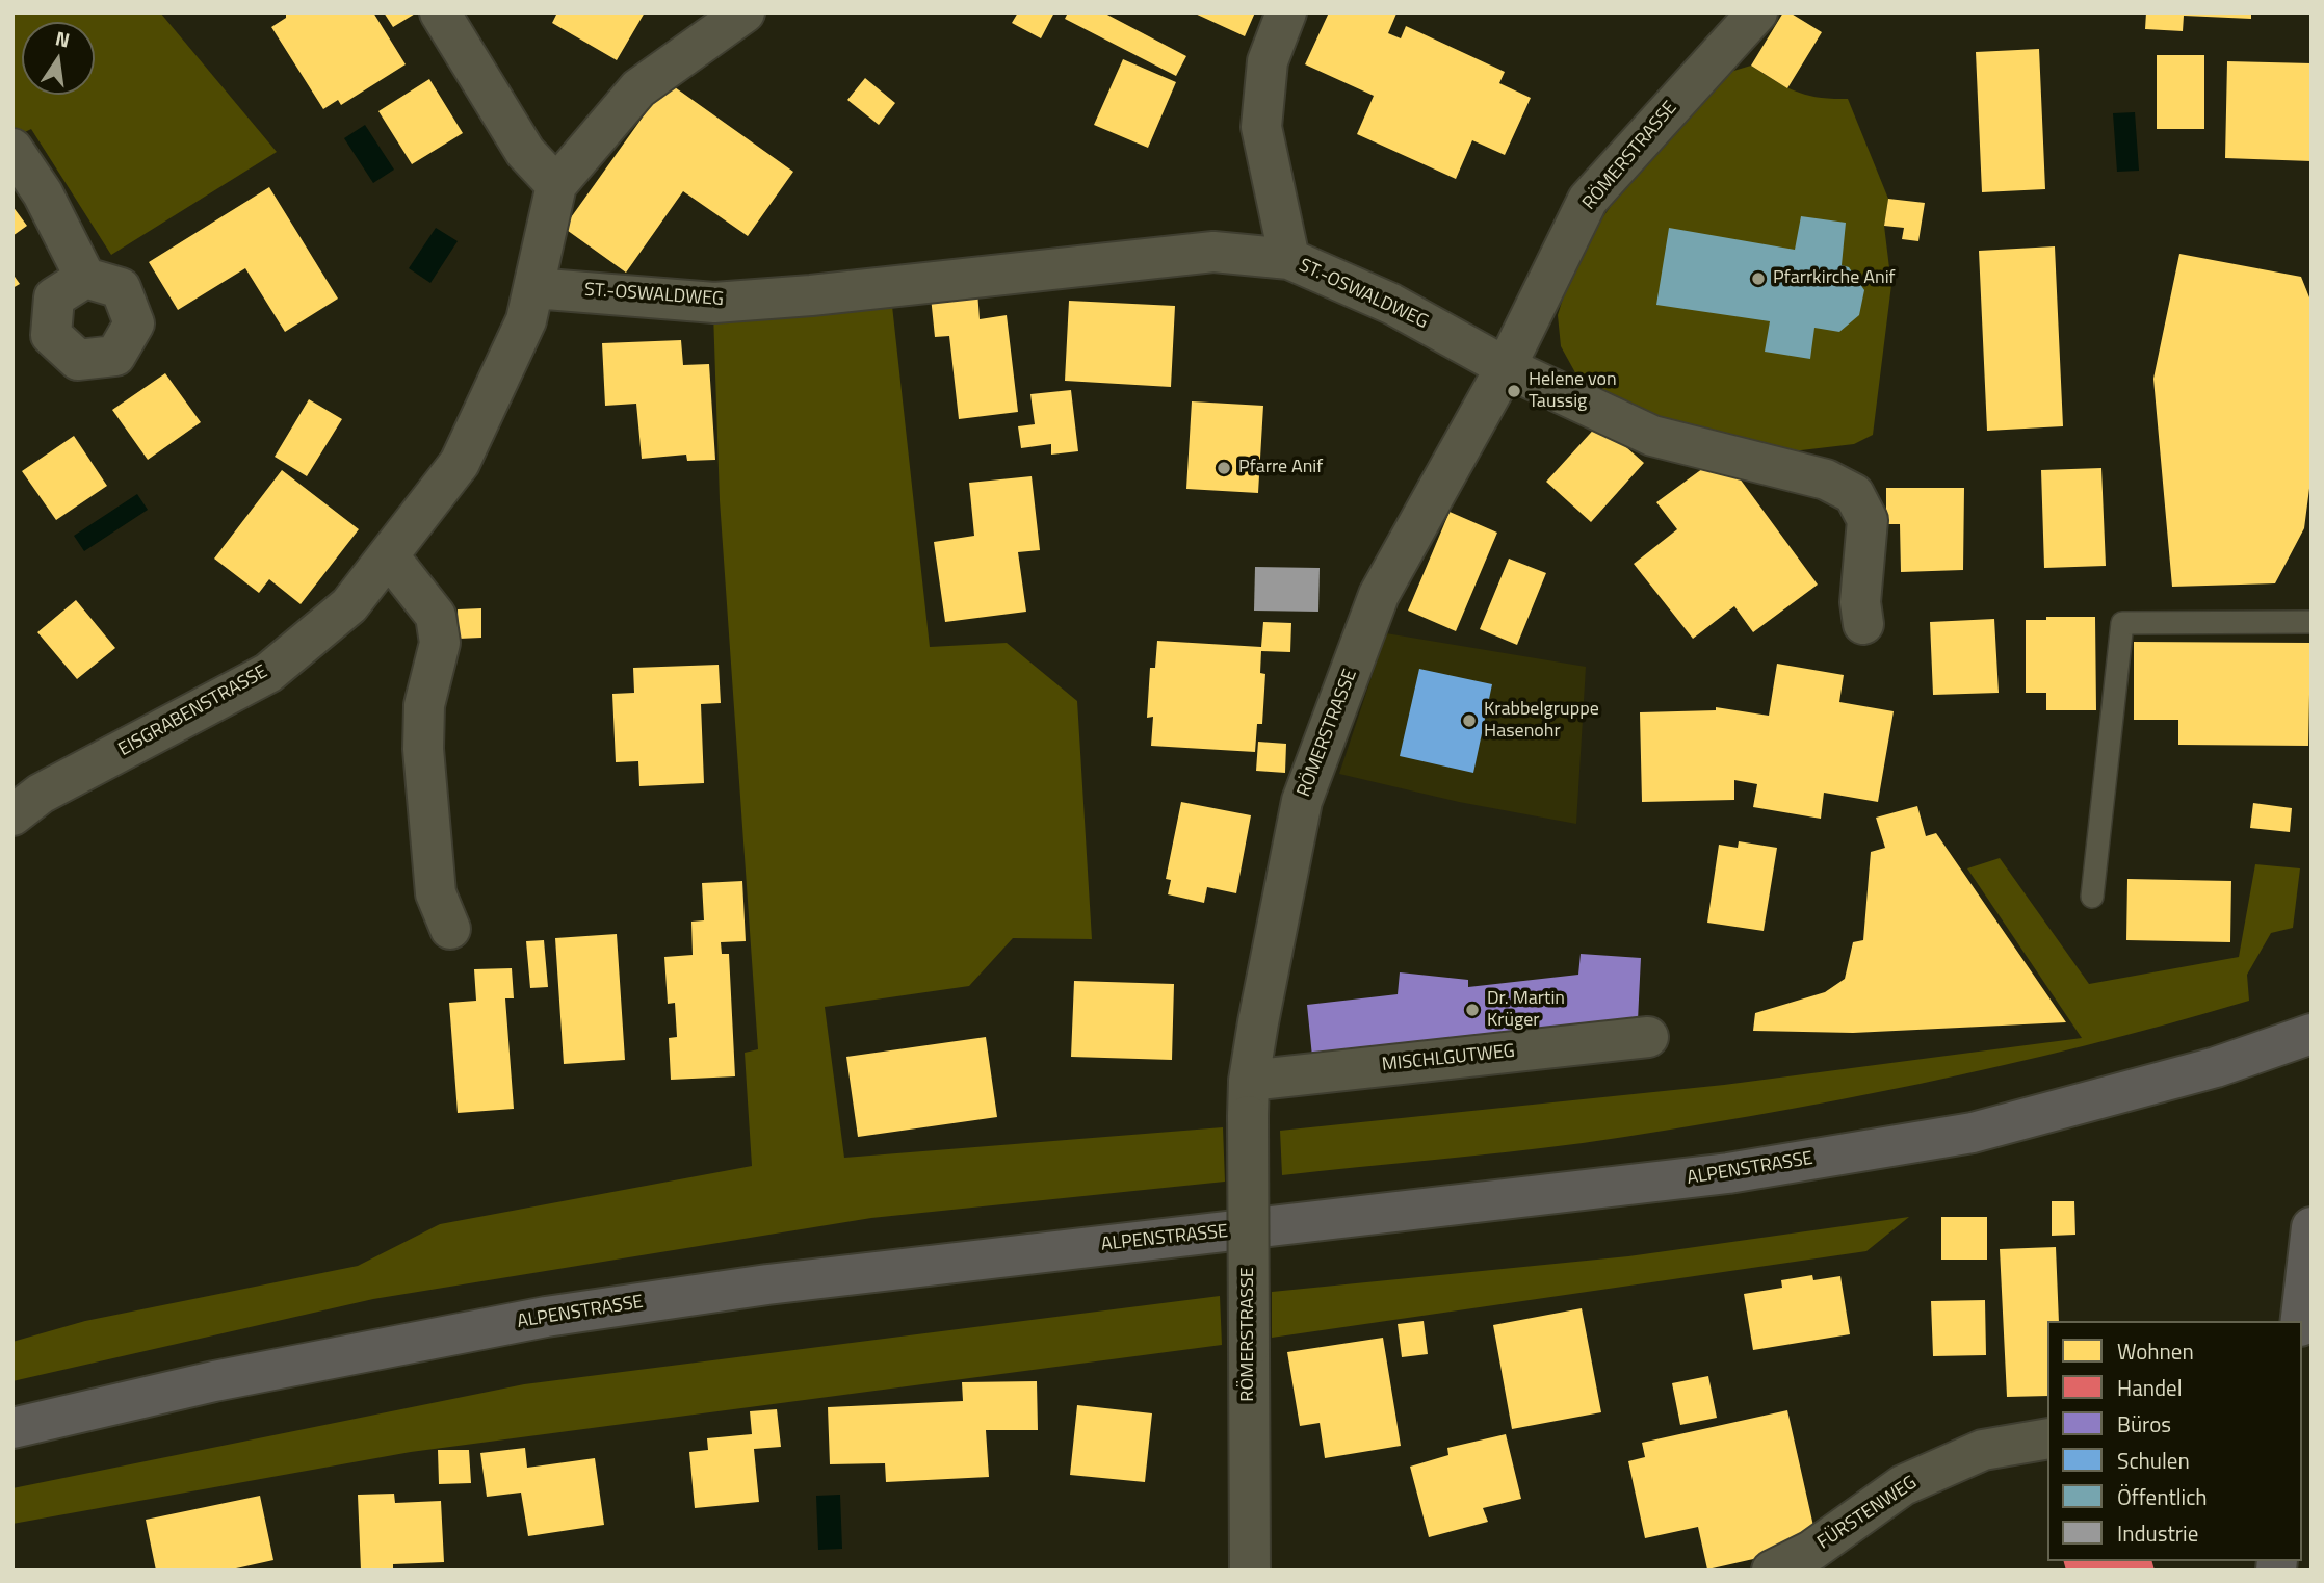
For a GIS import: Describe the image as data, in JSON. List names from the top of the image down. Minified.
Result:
{"streets":{"main road":["ALPENSTRASSE"],"street":["RÖMERSTRASSE","ST.-OSWALDWEG","EISGRABENSTRASSE","MISCHLGUTWEG","FÜRSTENWEG"]},"crossings":[["RÖMERSTRASSE","ST.-OSWALDWEG"],["RÖMERSTRASSE","MISCHLGUTWEG"],["ST.-OSWALDWEG","EISGRABENSTRASSE"]],"places":["Pfarrkirche Anif","Helene von Taussig","Pfarre Anif","Krabbelgruppe Hasenohr","Dr. Martin Krüger"],"legend":["Wohnen","Handel","Büros","Schulen","Öffentlich","Industrie"],"north":"top"}
